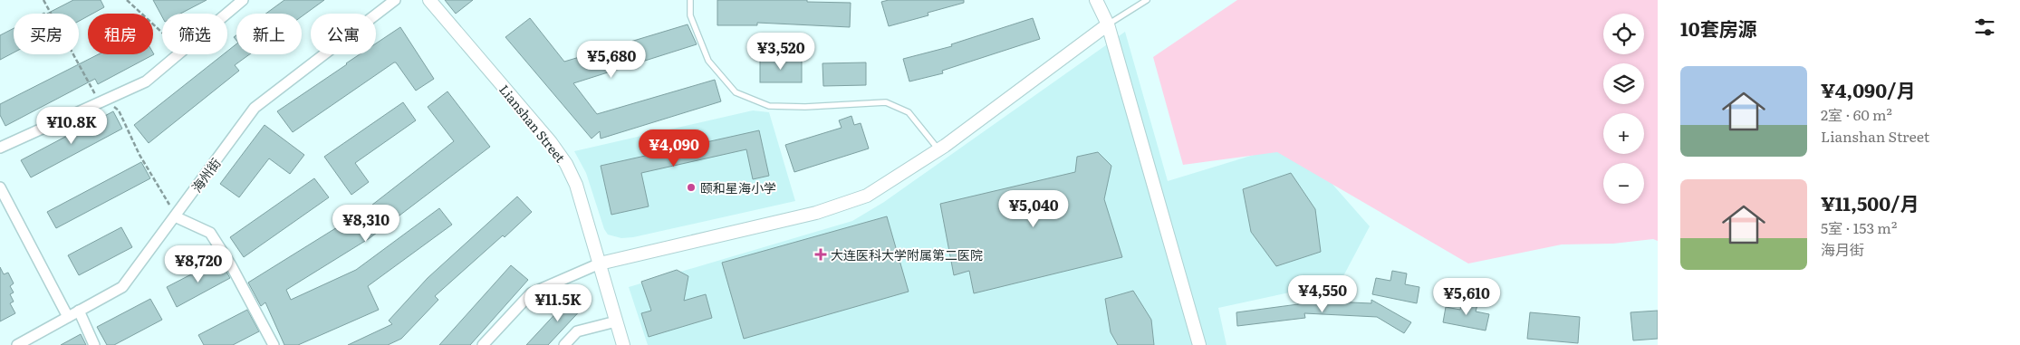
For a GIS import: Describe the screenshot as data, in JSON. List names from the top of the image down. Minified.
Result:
{"streets":{"street":["Lianshan Street","海州街"]},"places":{"other":["颐和星海小学"],"health":["大连医科大学附属第二医院"]},"page":{"heading":"10套房源","map_buttons":["+","−"],"chip":["买房","租房","筛选","新上","公寓"],"price":["¥3,520","¥5,680","¥10.8K","¥4,090","¥5,040","¥8,310","¥8,720","¥4,550","¥5,610","¥11.5K"],"list":[{"name":"¥4,090/月","note":"2室 · 60 m² · Lianshan Street"},{"name":"¥11,500/月","note":"5室 · 153 m² · 海月街"}]}}
